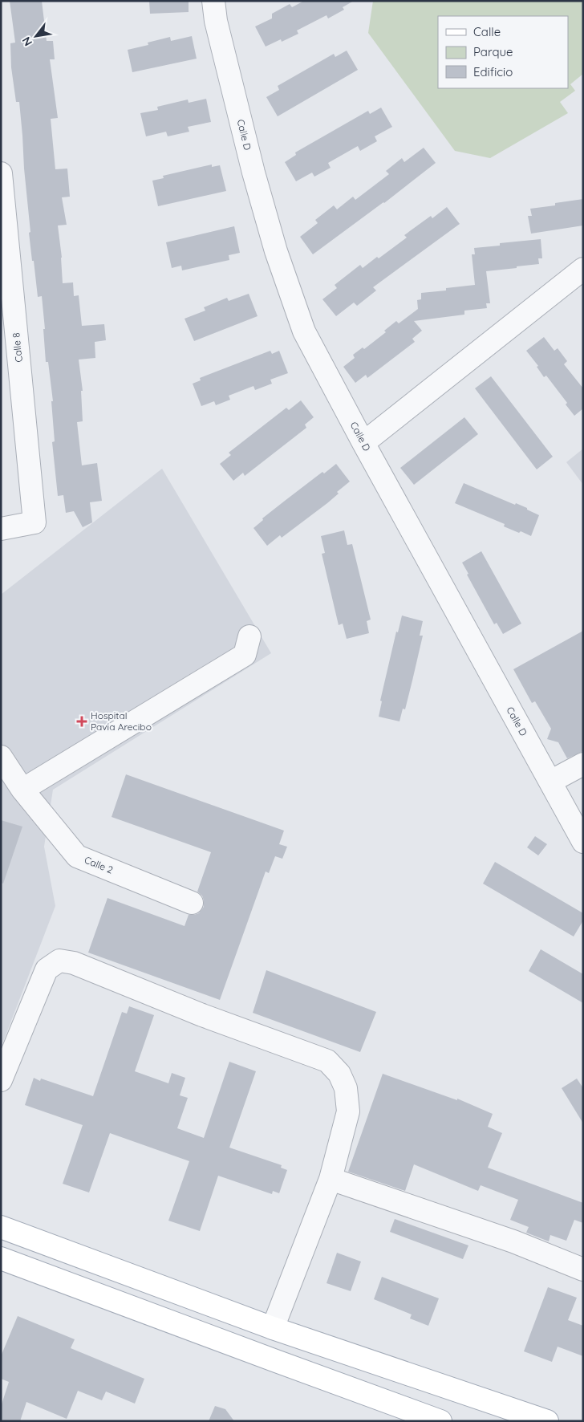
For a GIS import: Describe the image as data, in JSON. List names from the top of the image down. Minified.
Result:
{"streets":{"street":["Calle D","Calle 8","Calle 2"]},"places":{"health":["Hospital Pavia Arecibo"]},"legend":["Calle","Parque","Edificio"],"north":"bottom left"}
